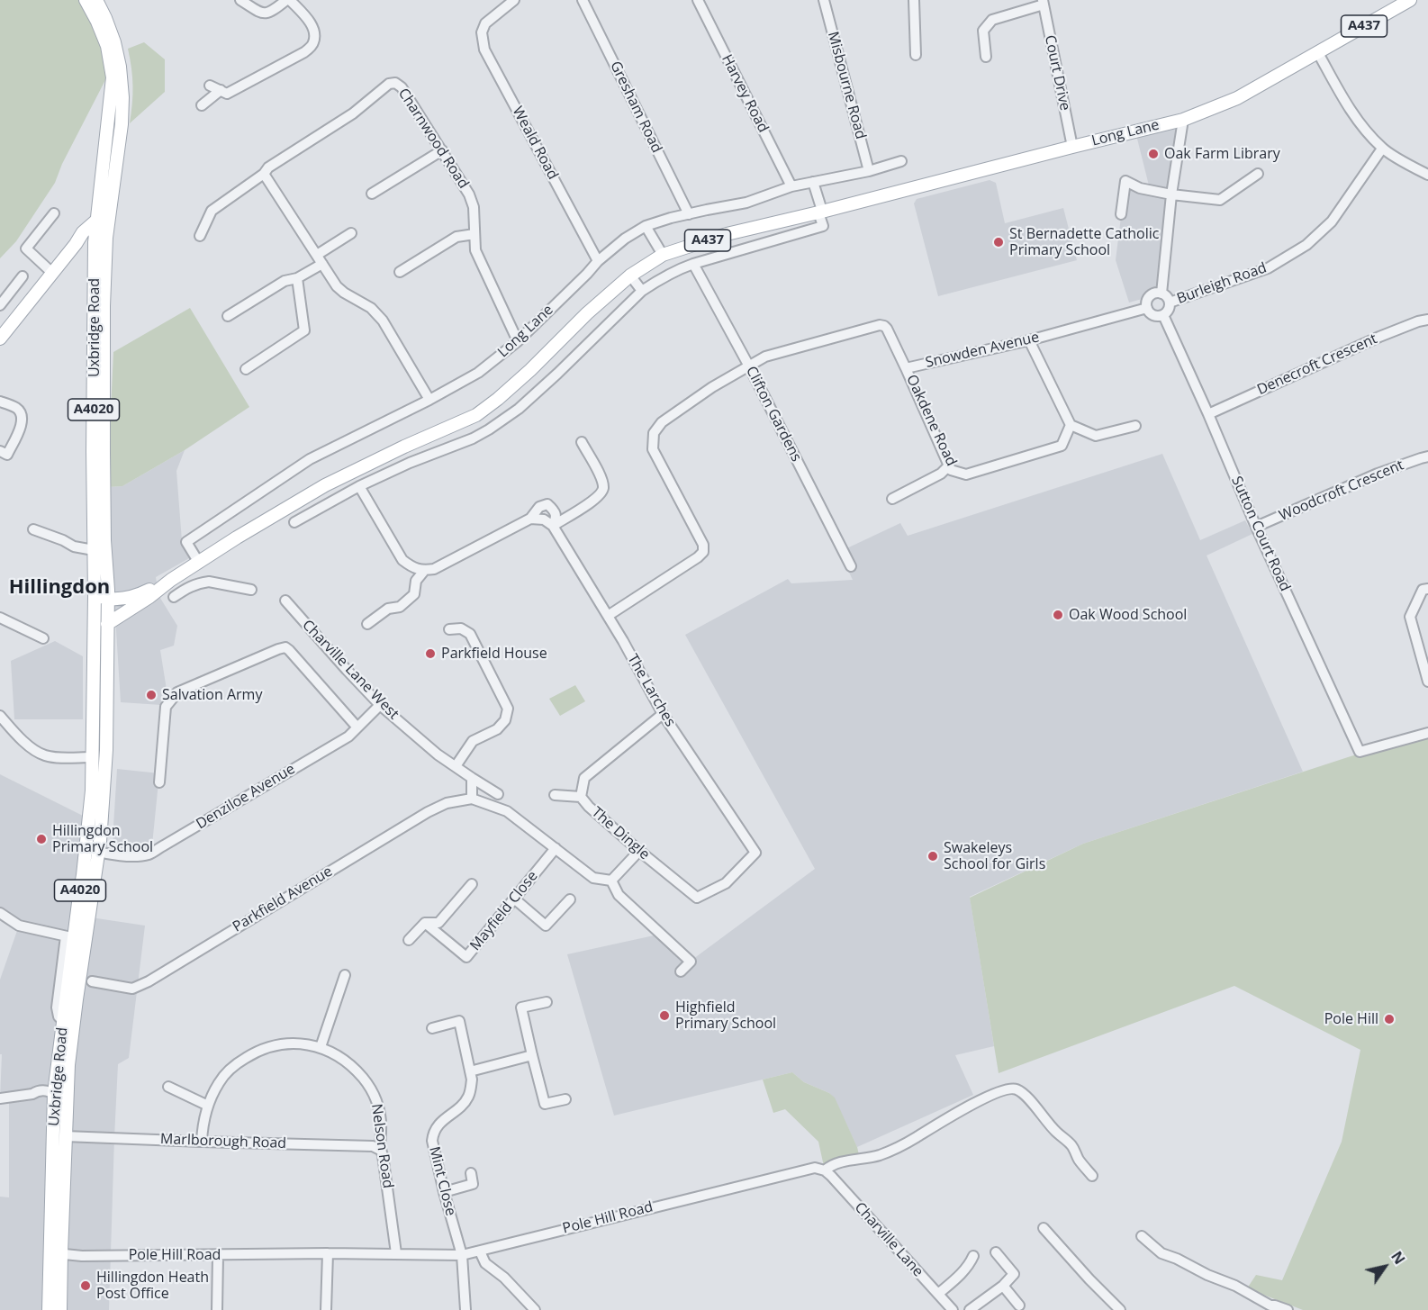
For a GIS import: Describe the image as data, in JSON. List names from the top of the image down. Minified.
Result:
{"streets":{"main road":["A437","Long Lane","Uxbridge Road","A4020"],"street":["Court Drive","Misbourne Road","Harvey Road","Gresham Road","Charnwood Road","Weald Road","Burleigh Road","Snowden Avenue","Denecroft Crescent","Clifton Gardens","Oakdene Road","Woodcroft Crescent","Sutton Court Road","Charville Lane West","The Larches","Denziloe Avenue","The Dingle","Parkfield Avenue","Mayfield Close","Marlborough Road","Nelson Road","Mint Close","Pole Hill Road","Charville Lane"]},"crossings":[["Court Drive","Long Lane"],["Misbourne Road","Long Lane"],["Harvey Road","Long Lane"],["Gresham Road","Long Lane"],["Long Lane","Charnwood Road"],["Long Lane","Weald Road"],["Long Lane","Uxbridge Road"],["Burleigh Road","Snowden Avenue"],["Burleigh Road","Sutton Court Road"],["Uxbridge Road","Denziloe Avenue"],["Uxbridge Road","Marlborough Road"],["Uxbridge Road","Pole Hill Road"],["Snowden Avenue","Oakdene Road"],["Snowden Avenue","Sutton Court Road"],["Denecroft Crescent","Sutton Court Road"],["Woodcroft Crescent","Sutton Court Road"],["Charville Lane West","Denziloe Avenue"],["The Larches","The Dingle"],["Marlborough Road","Nelson Road"],["Nelson Road","Pole Hill Road"],["Mint Close","Pole Hill Road"],["Pole Hill Road","Charville Lane"]],"districts":["Hillingdon"],"places":["Oak Farm Library","St Bernadette Catholic Primary School","Oak Wood School","Parkfield House","Salvation Army","Hillingdon Primary School","Swakeleys School for Girls","Highfield Primary School","Pole Hill","Hillingdon Heath Post Office"],"north":"top right"}
